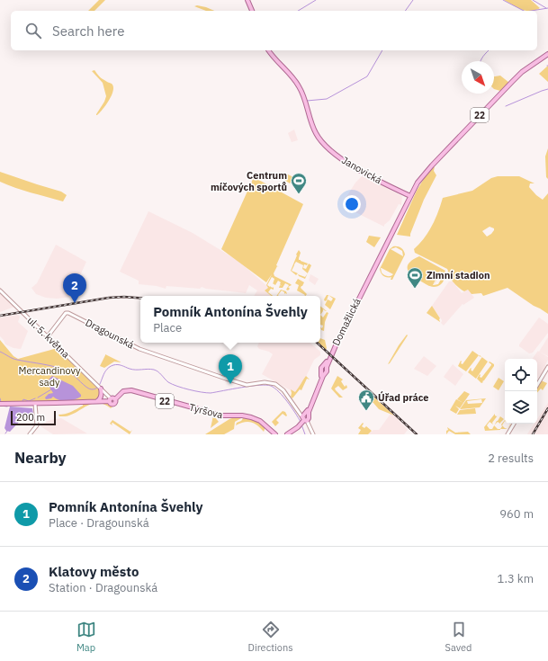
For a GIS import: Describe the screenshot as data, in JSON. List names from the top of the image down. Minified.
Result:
{"streets":{"main road":["22","Janovická","Domažlická","Tyršova"],"street":["Dragounská","ul. 5. května"]},"crossings":[["22","Janovická"],["22","Domažlická"],["Janovická","Domažlická"],["Domažlická","Dragounská"],["Dragounská","ul. 5. května"],["ul. 5. května","Tyršova"]],"parks":["Mercandinovy sady"],"places":{"sports":["Centrum míčových sportů","Zimní stadion"],"public building":["Úřad práce"]},"scale_bar":"200 m","north":"bottom right","page":{"search":"Search here","pins":["2","1"],"popup":["Pomník Antonína Švehly","Place"],"scale":"200 m","heading":["Nearby","2 results"],"list":[{"mark":"1","name":"Pomník Antonína Švehly","note":"Place · Dragounská","value":"960 m"},{"mark":"2","name":"Klatovy město","note":"Station · Dragounská","value":"1.3 km"}],"nav":["Map","Directions","Saved"]}}
